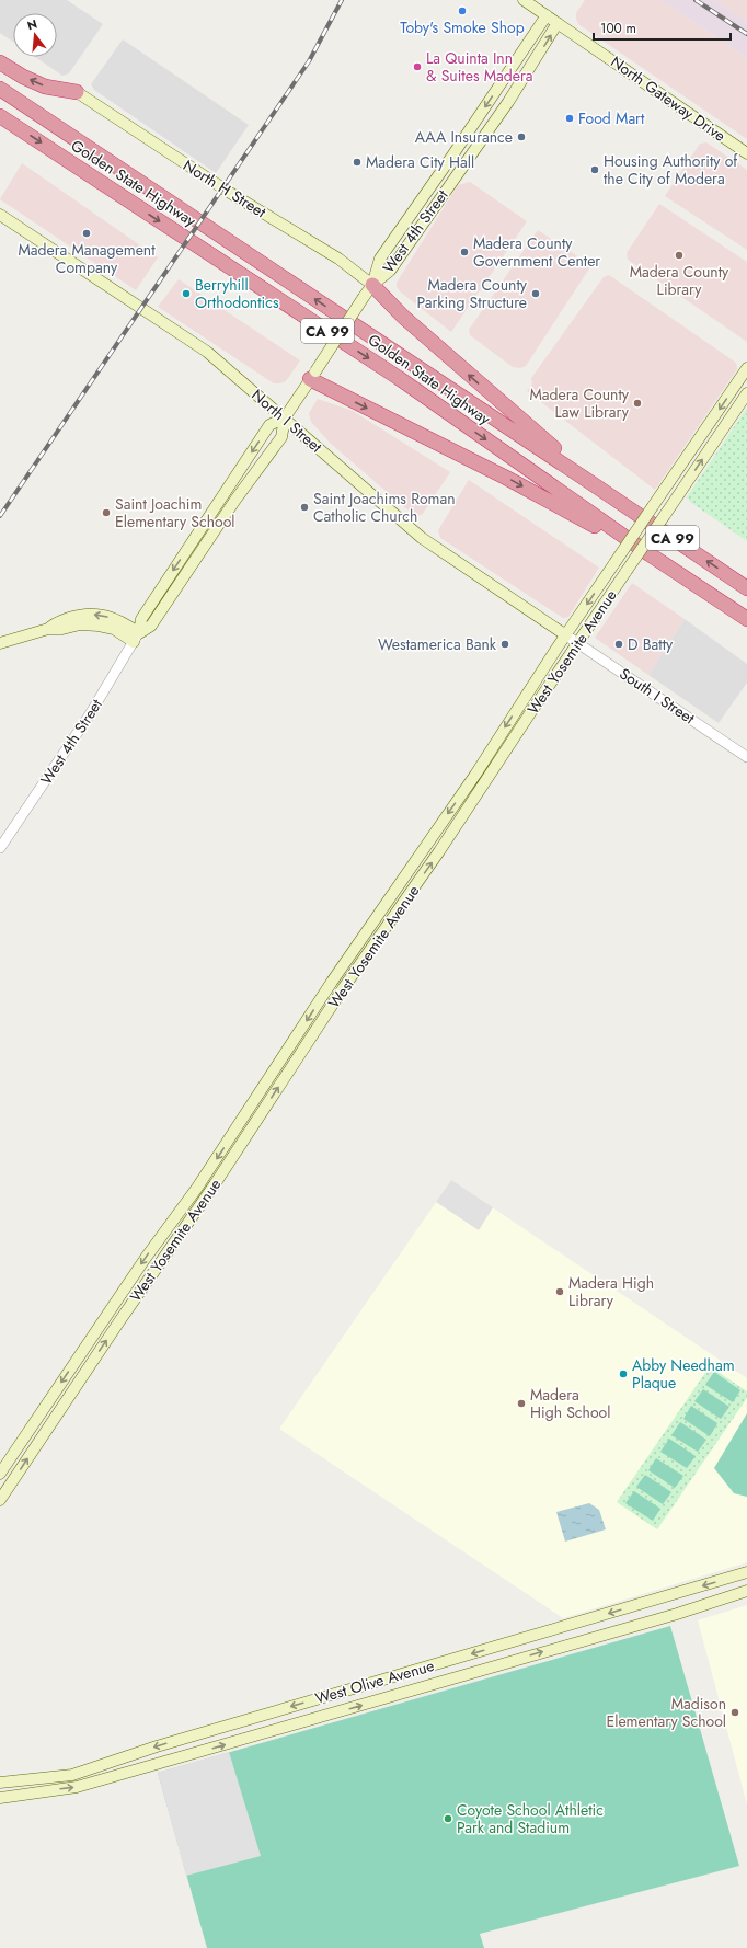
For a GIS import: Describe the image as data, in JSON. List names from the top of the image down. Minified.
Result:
{"streets":{"highway":["Golden State Highway","CA 99"],"main road":["North Gateway Drive","North H Street","West 4th Street","North I Street","West Yosemite Avenue","West Olive Avenue"],"street":["South I Street"]},"crossings":[["North Gateway Drive","West 4th Street"],["North H Street","West 4th Street"],["West 4th Street","North I Street"],["North I Street","West Yosemite Avenue"],["North I Street","South I Street"],["West Yosemite Avenue","South I Street"]],"places":["Toby's Smoke Shop","La Quinta Inn & Suites Madera","Food Mart","AAA Insurance","Madera City Hall","Housing Authority of the City of Modera","Madera Management Company","Madera County Government Center","Madera County Library","Berryhill Orthodontics","Madera County Parking Structure","Madera County Law Library","Saint Joachims Roman Catholic Church","Saint Joachim Elementary School","Westamerica Bank","D Batty","Madera High Library","Abby Needham Plaque","Madera High School","Madison Elementary School","Coyote School Athletic Park and Stadium"],"scale_bar":"100 m","north":"top"}
